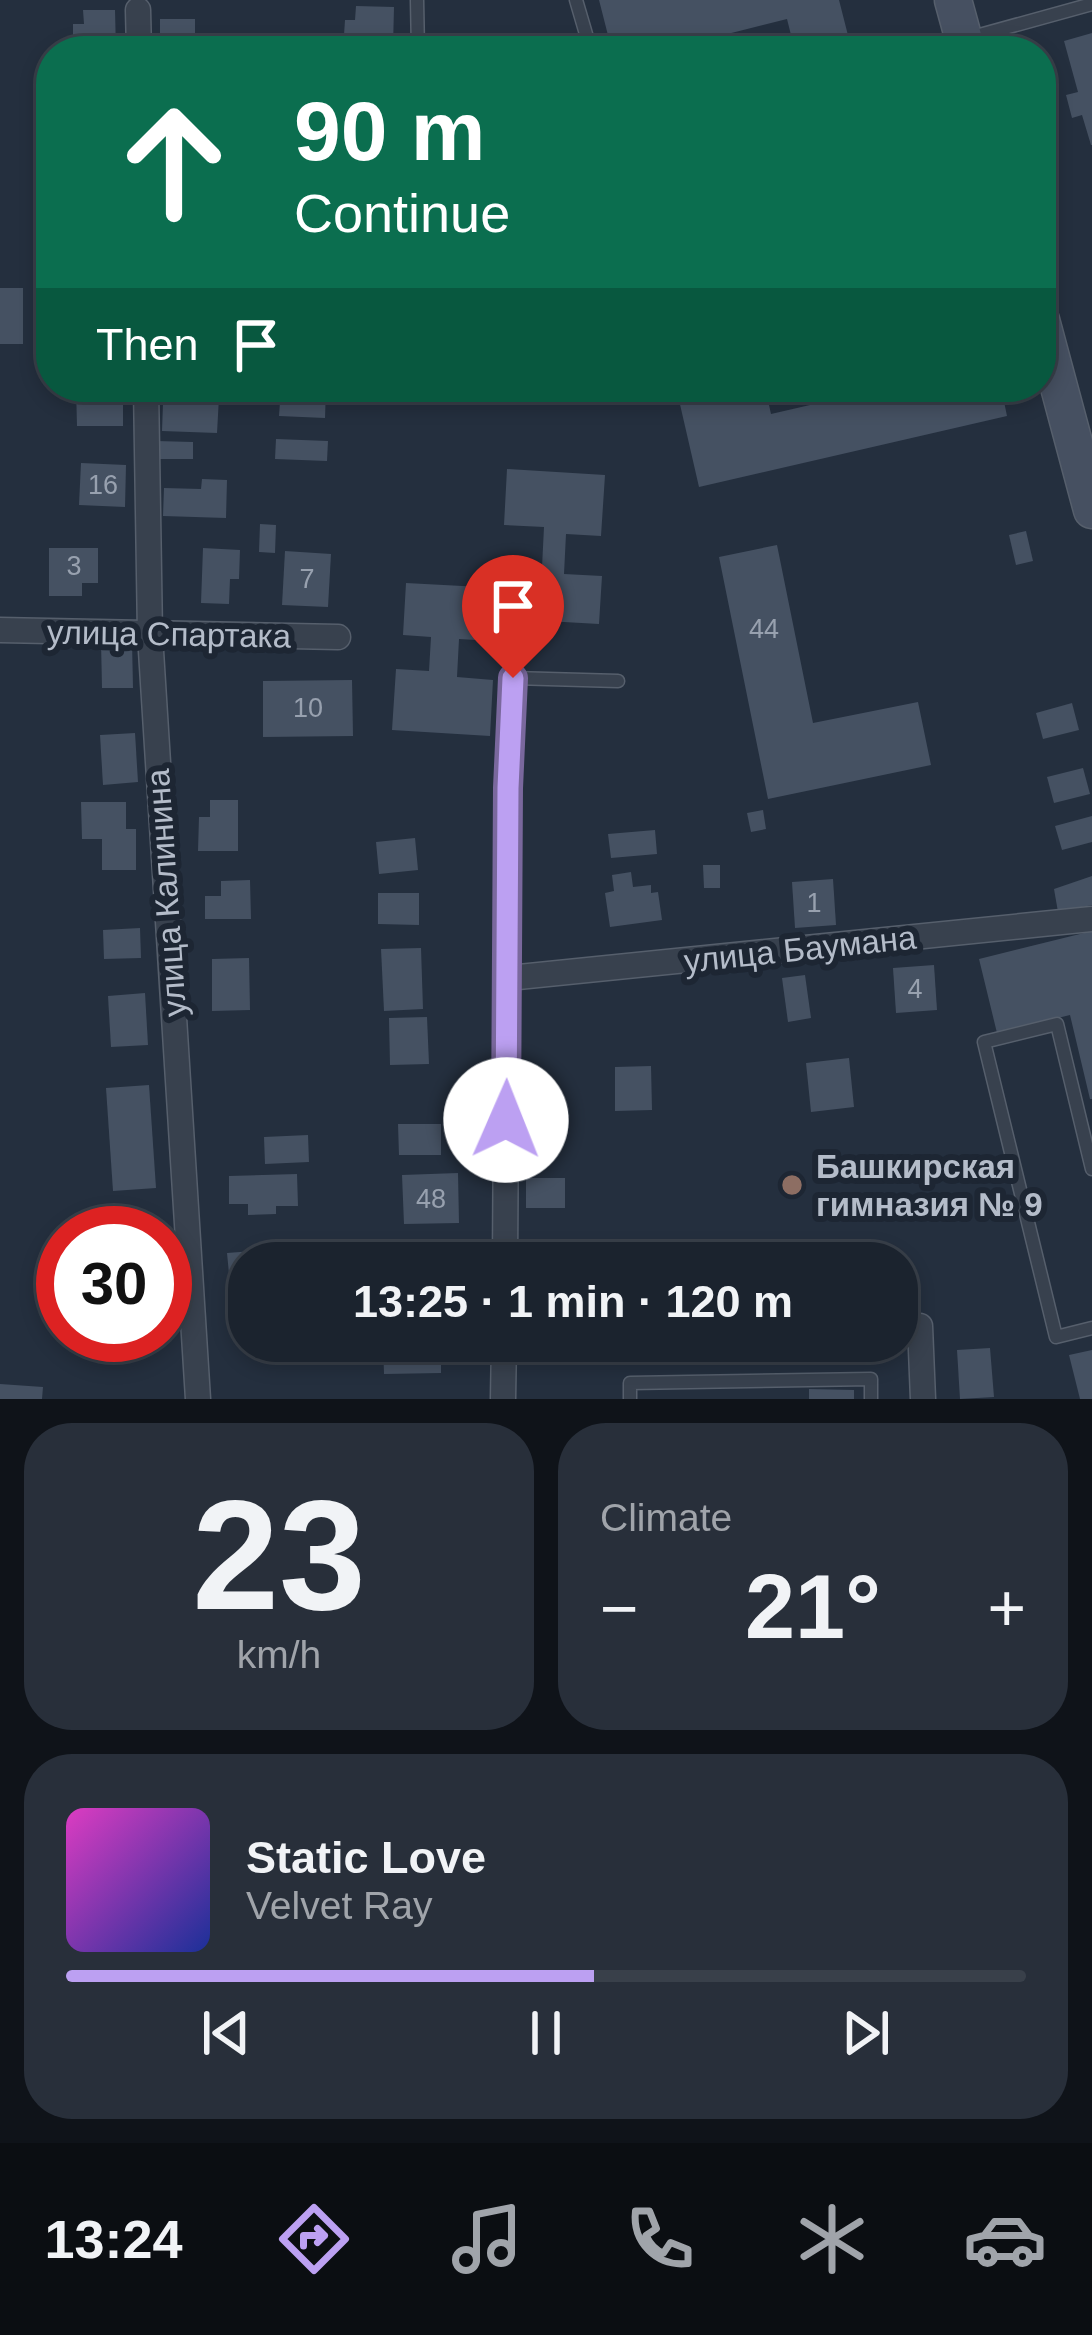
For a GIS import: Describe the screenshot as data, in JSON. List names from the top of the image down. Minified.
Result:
{"streets":{"street":["улица Спартака","улица Калинина","улица Баумана"]},"crossings":[["улица Спартака","улица Калинина"]],"places":["Башкирская гимназия № 9"],"house_numbers":["16","3","7","44","10","1","4","48"],"page":{"turn":["90 m","Continue"],"then":"Then","limit":"30","trip":"13:25 · 1 min · 120 m","tile":[["23","km/h"],"Climate"],"heat":["−","21°","+"],"song":["Static Love","Velvet Ray"],"tabs":"13:24"}}
